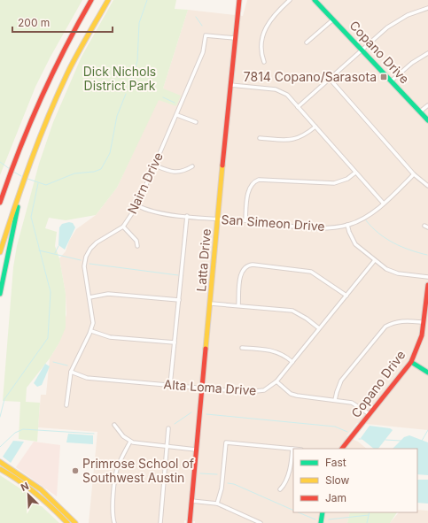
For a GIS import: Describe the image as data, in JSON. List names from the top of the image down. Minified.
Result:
{"streets":{"main road":["Copano Drive","Latta Drive"],"street":["Nairn Drive","San Simeon Drive","Alta Loma Drive"]},"crossings":[["Nairn Drive","San Simeon Drive"],["Nairn Drive","Latta Drive"],["Nairn Drive","Alta Loma Drive"],["San Simeon Drive","Latta Drive"],["Latta Drive","Alta Loma Drive"]],"parks":["Dick Nichols District Park"],"places":{"transit":["7814 Copano/Sarasota"],"other":["Primrose School of Southwest Austin"]},"legend":["Fast","Slow","Jam"],"scale_bar":"200 m","north":"top left"}
